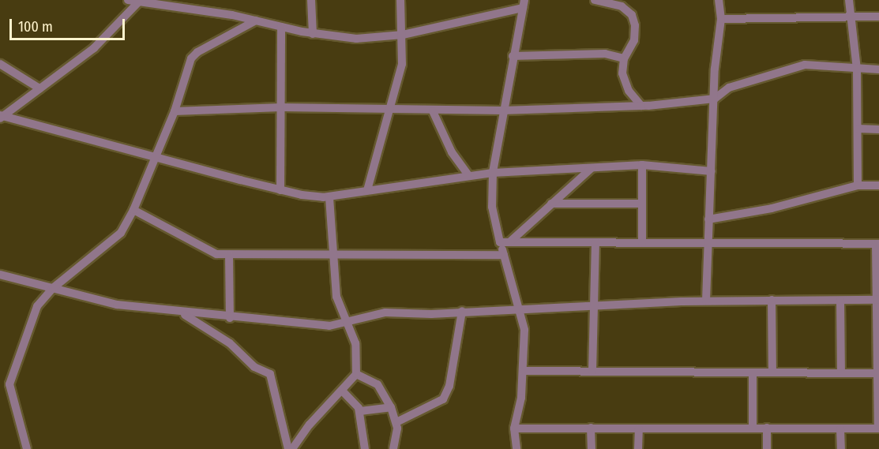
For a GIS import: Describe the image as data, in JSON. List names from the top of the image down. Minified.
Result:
{"scale_bar":"100 m"}
